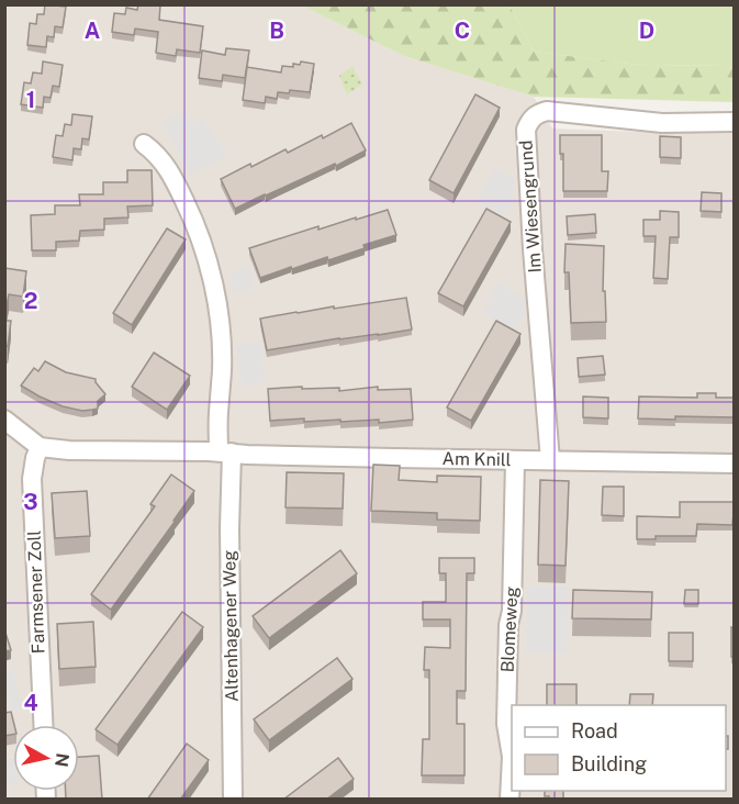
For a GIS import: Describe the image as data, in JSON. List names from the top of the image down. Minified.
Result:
{"streets":{"street":["Im Wiesengrund","Am Knill","Farmsener Zoll","Altenhagener Weg","Blomeweg"]},"crossings":[["Im Wiesengrund","Am Knill"],["Am Knill","Farmsener Zoll"],["Am Knill","Altenhagener Weg"],["Am Knill","Blomeweg"]],"legend":["Road","Building"],"north":"right","grid":{"columns":["A","B","C","D"],"rows":["1","2","3","4"]}}
